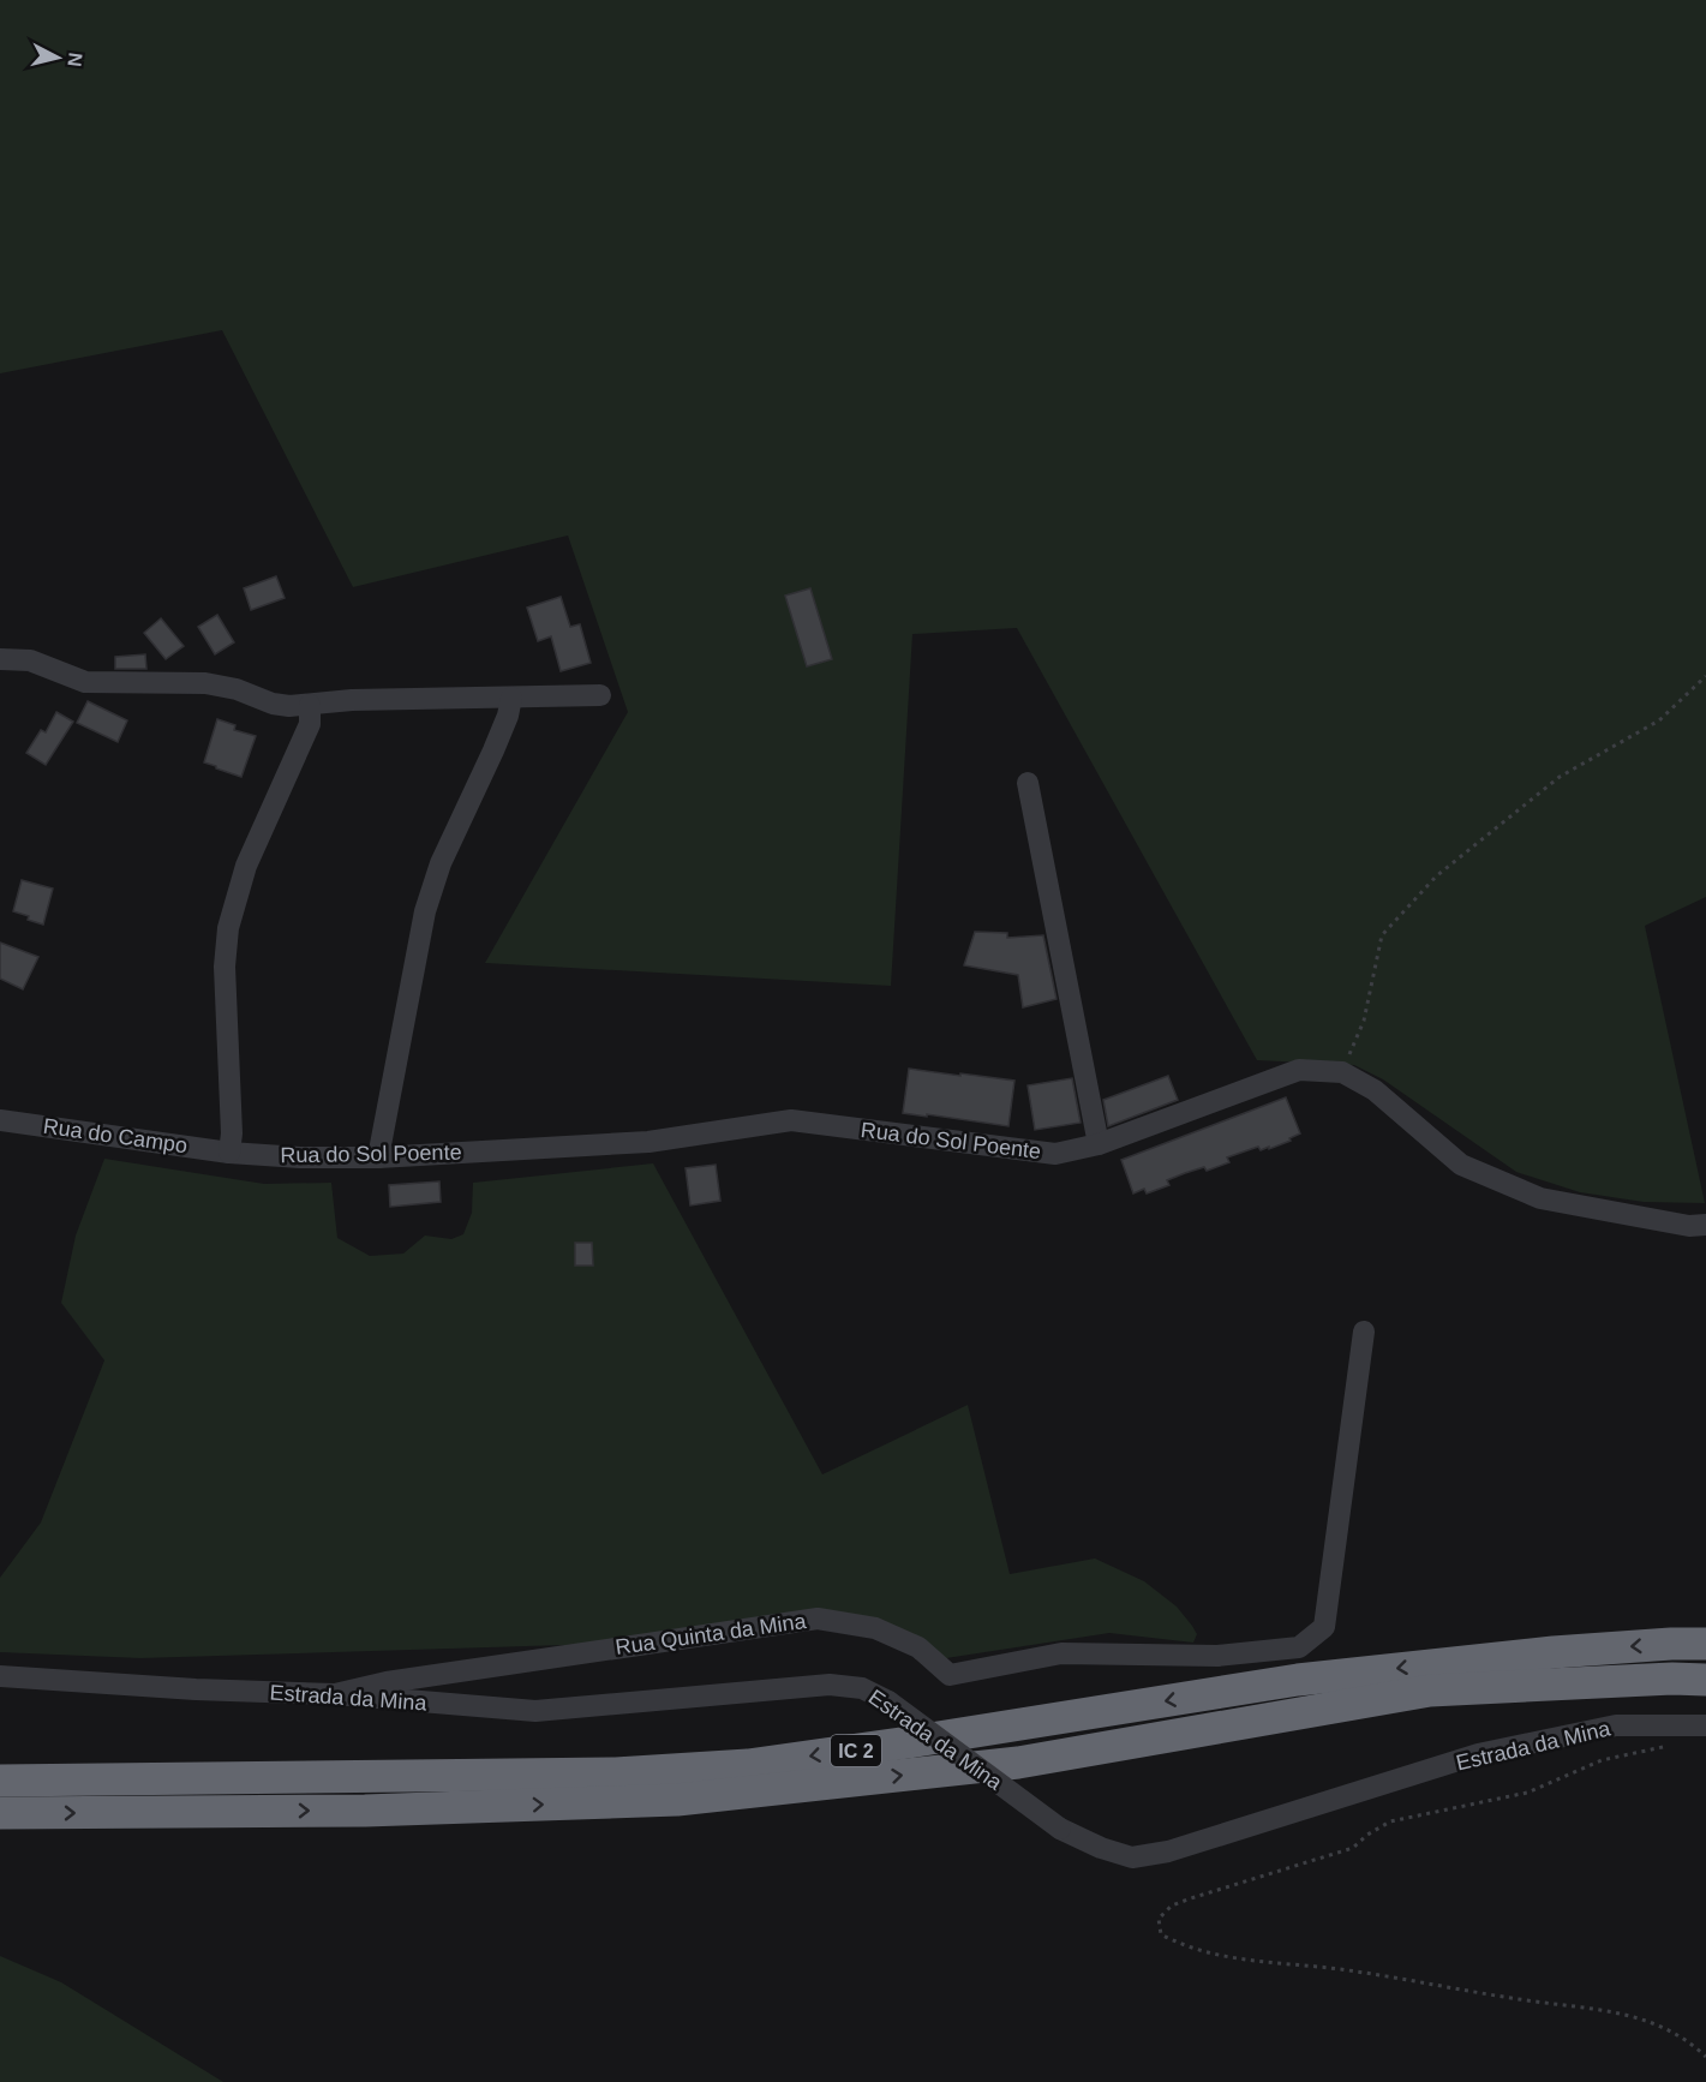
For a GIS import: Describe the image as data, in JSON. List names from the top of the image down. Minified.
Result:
{"streets":{"highway":["IC 2"],"street":["Rua do Campo","Rua do Sol Poente","Rua Quinta da Mina","Estrada da Mina"]},"crossings":[["Rua do Campo","Rua do Sol Poente"],["Rua Quinta da Mina","Estrada da Mina"]],"north":"right"}
